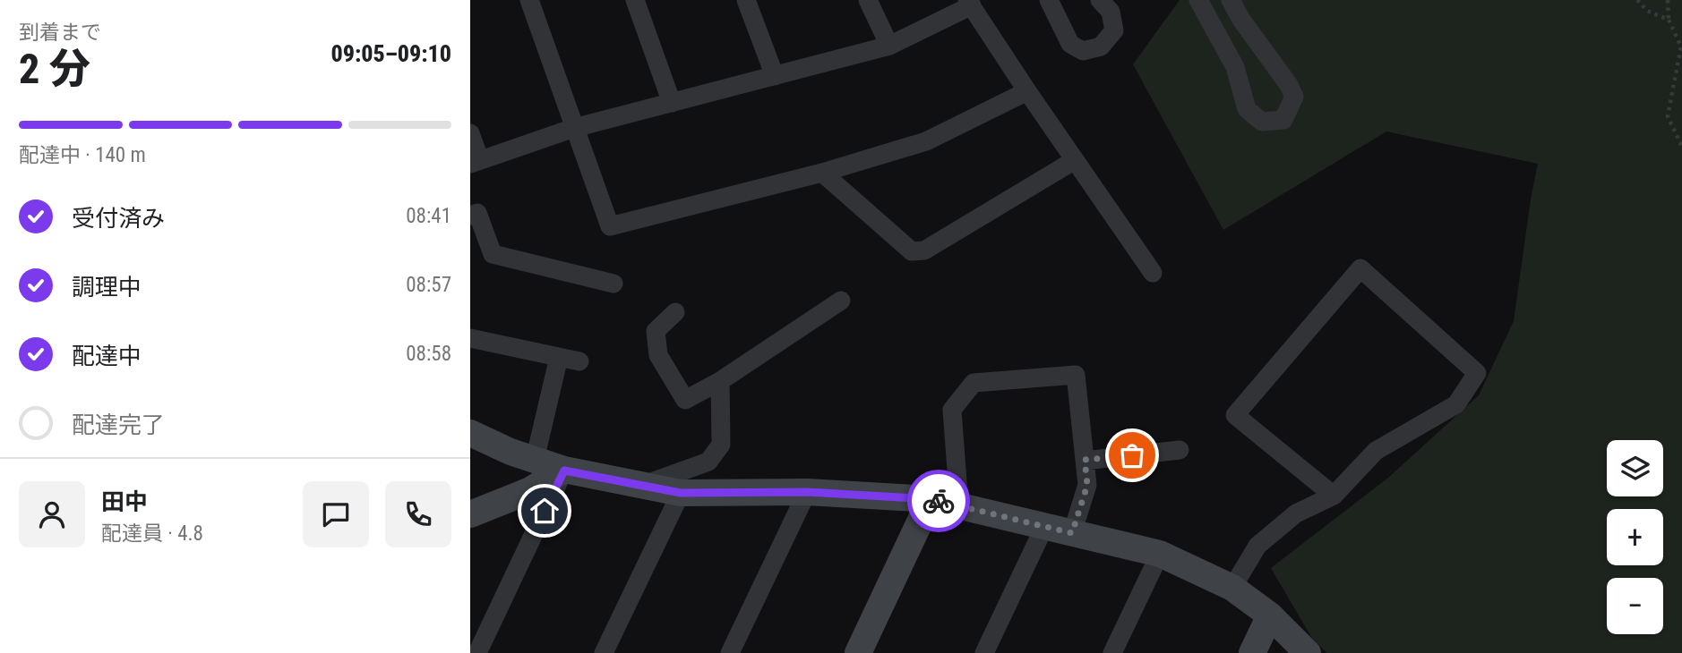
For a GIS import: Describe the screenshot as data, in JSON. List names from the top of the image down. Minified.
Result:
{"page":{"heading":["2 分","到着まで","09:05–09:10"],"panel":["田中","配達員 · 4.8"],"bar":"配達中 · 140 m","list":[["受付済み","08:41"],["調理中","08:57"],["配達中","08:58"],"配達完了"],"map_buttons":["+","−"]}}
